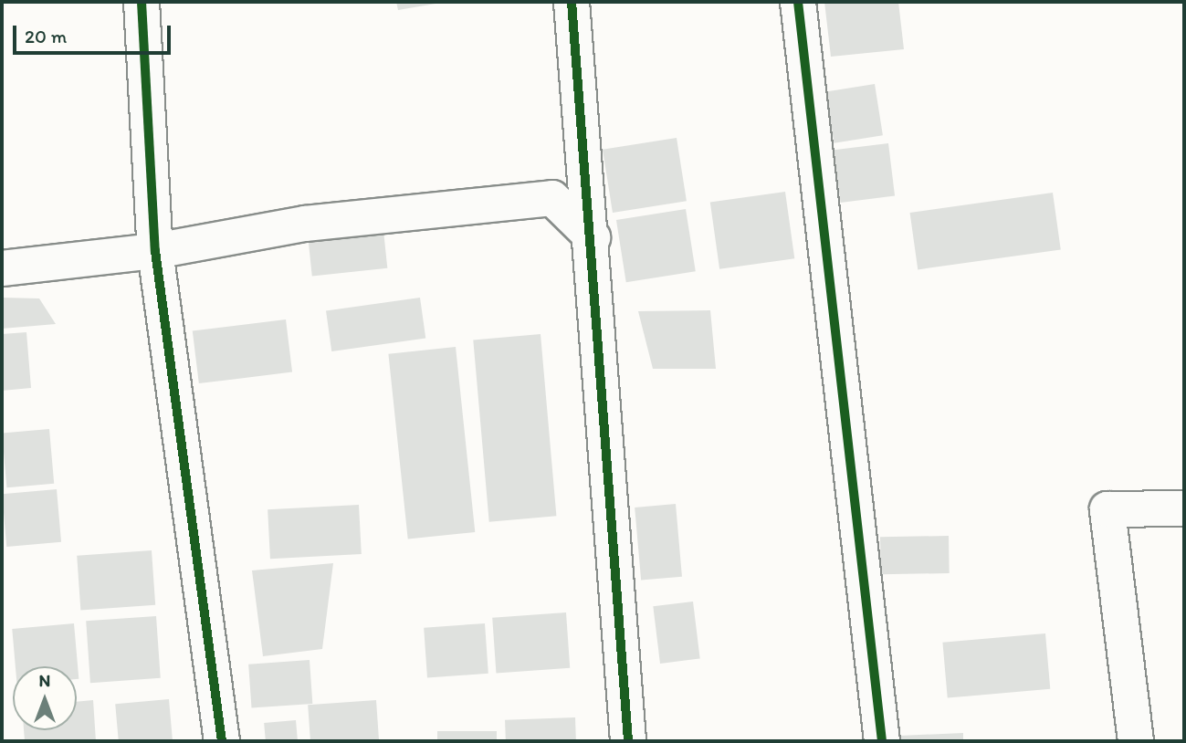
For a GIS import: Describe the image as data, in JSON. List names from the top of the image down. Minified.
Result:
{"scale_bar":"20 m","north":"top"}
